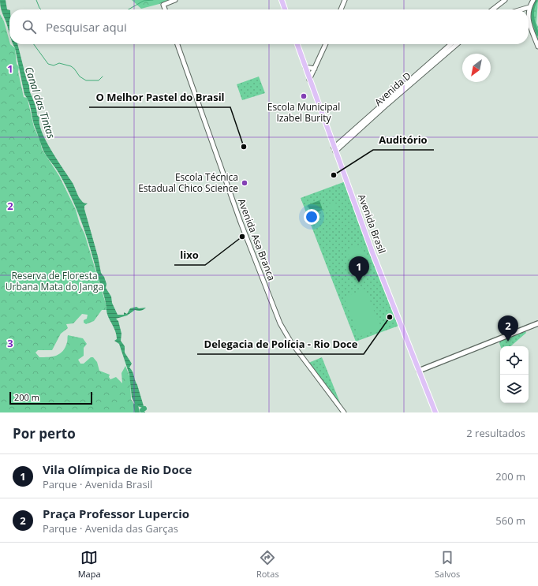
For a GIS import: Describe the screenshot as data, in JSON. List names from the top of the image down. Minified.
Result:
{"streets":{"main road":["Avenida Brasil"],"street":["Avenida D","Avenida Asa Branca"]},"crossings":[["Avenida D","Avenida Brasil"]],"water":["Canal das Tintas"],"parks":["Reserva de Floresta Urbana Mata do Janga"],"places":["Escola Municipal Izabel Burity","O Melhor Pastel do Brasil","Auditório","Escola Técnica Estadual Chico Science","lixo","Delegacia de Polícia - Rio Doce"],"scale_bar":"200 m","north":"bottom left","page":{"search":"Pesquisar aqui","pins":["1","2"],"scale":"200 m","heading":["Por perto","2 resultados"],"list":[{"mark":"1","name":"Vila Olímpica de Rio Doce","note":"Parque · Avenida Brasil","value":"200 m"},{"mark":"2","name":"Praça Professor Lupercio","note":"Parque · Avenida das Garças","value":"560 m"}],"nav":["Mapa","Rotas","Salvos"]},"grid":{"rows":["1","2","3"]}}
